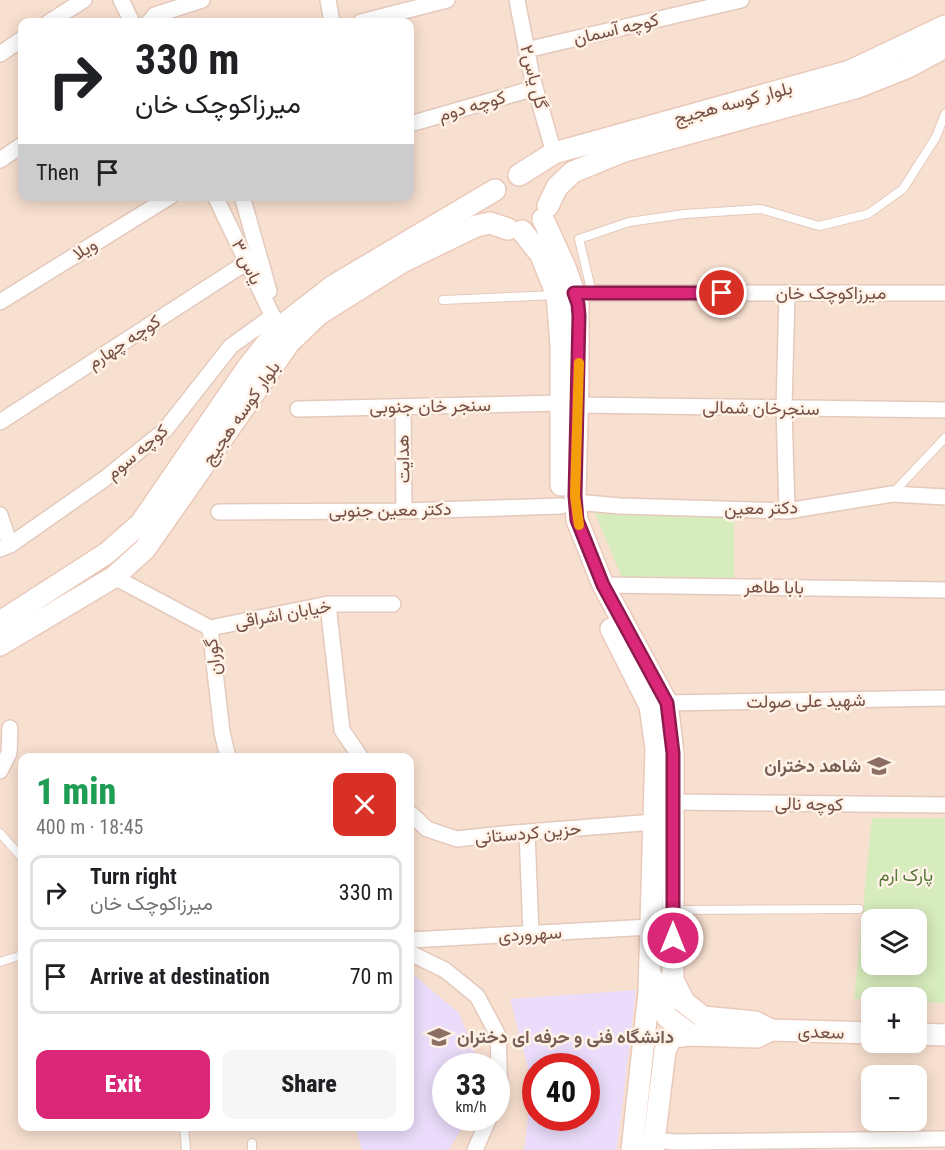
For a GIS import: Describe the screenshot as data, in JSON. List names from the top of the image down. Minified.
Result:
{"streets":{"street":["کوچه آسمان","گل یاس۲","بلوار کوسه هجیج","کوچه دوم","ویلا","یاس ۳","میرزاکوچک خان","کوچه چهارم","سنجر خان جنوبی","سنجرخان شمالی","کوچه سوم","هدایت","دکتر معین","دکتر معین جنوبی","بابا طاهر","خیابان اشراقی","گوران","شهید علی صولت","کوچه نالی","حزین کردستانی","سهروردی","سعدی"]},"crossings":[["کوچه آسمان","گل یاس۲"],["گل یاس۲","بلوار کوسه هجیج"],["گل یاس۲","کوچه دوم"],["بلوار کوسه هجیج","یاس ۳"],["بلوار کوسه هجیج","کوچه سوم"],["بلوار کوسه هجیج","گوران"],["یاس ۳","کوچه چهارم"],["یاس ۳","کوچه سوم"],["سنجر خان جنوبی","سنجرخان شمالی"],["سنجر خان جنوبی","هدایت"],["هدایت","دکتر معین جنوبی"],["دکتر معین","دکتر معین جنوبی"],["خیابان اشراقی","گوران"]],"parks":["پارک ارم"],"places":{"school or university":["شاهد دختران","دانشگاه فنی و حرفه ای دختران"]},"page":{"turn":["330 m","میرزاکوچک خان"],"then":"Then","heading":["1 min","400 m · 18:45"],"list":[{"name":"Turn right","note":"میرزاکوچک خان","value":"330 m"},{"name":"Arrive at destination","value":"70 m"}],"map_buttons":["+","−"],"buttons":["Exit","Share"],"speed":"33 km/h","limit":"40"}}
